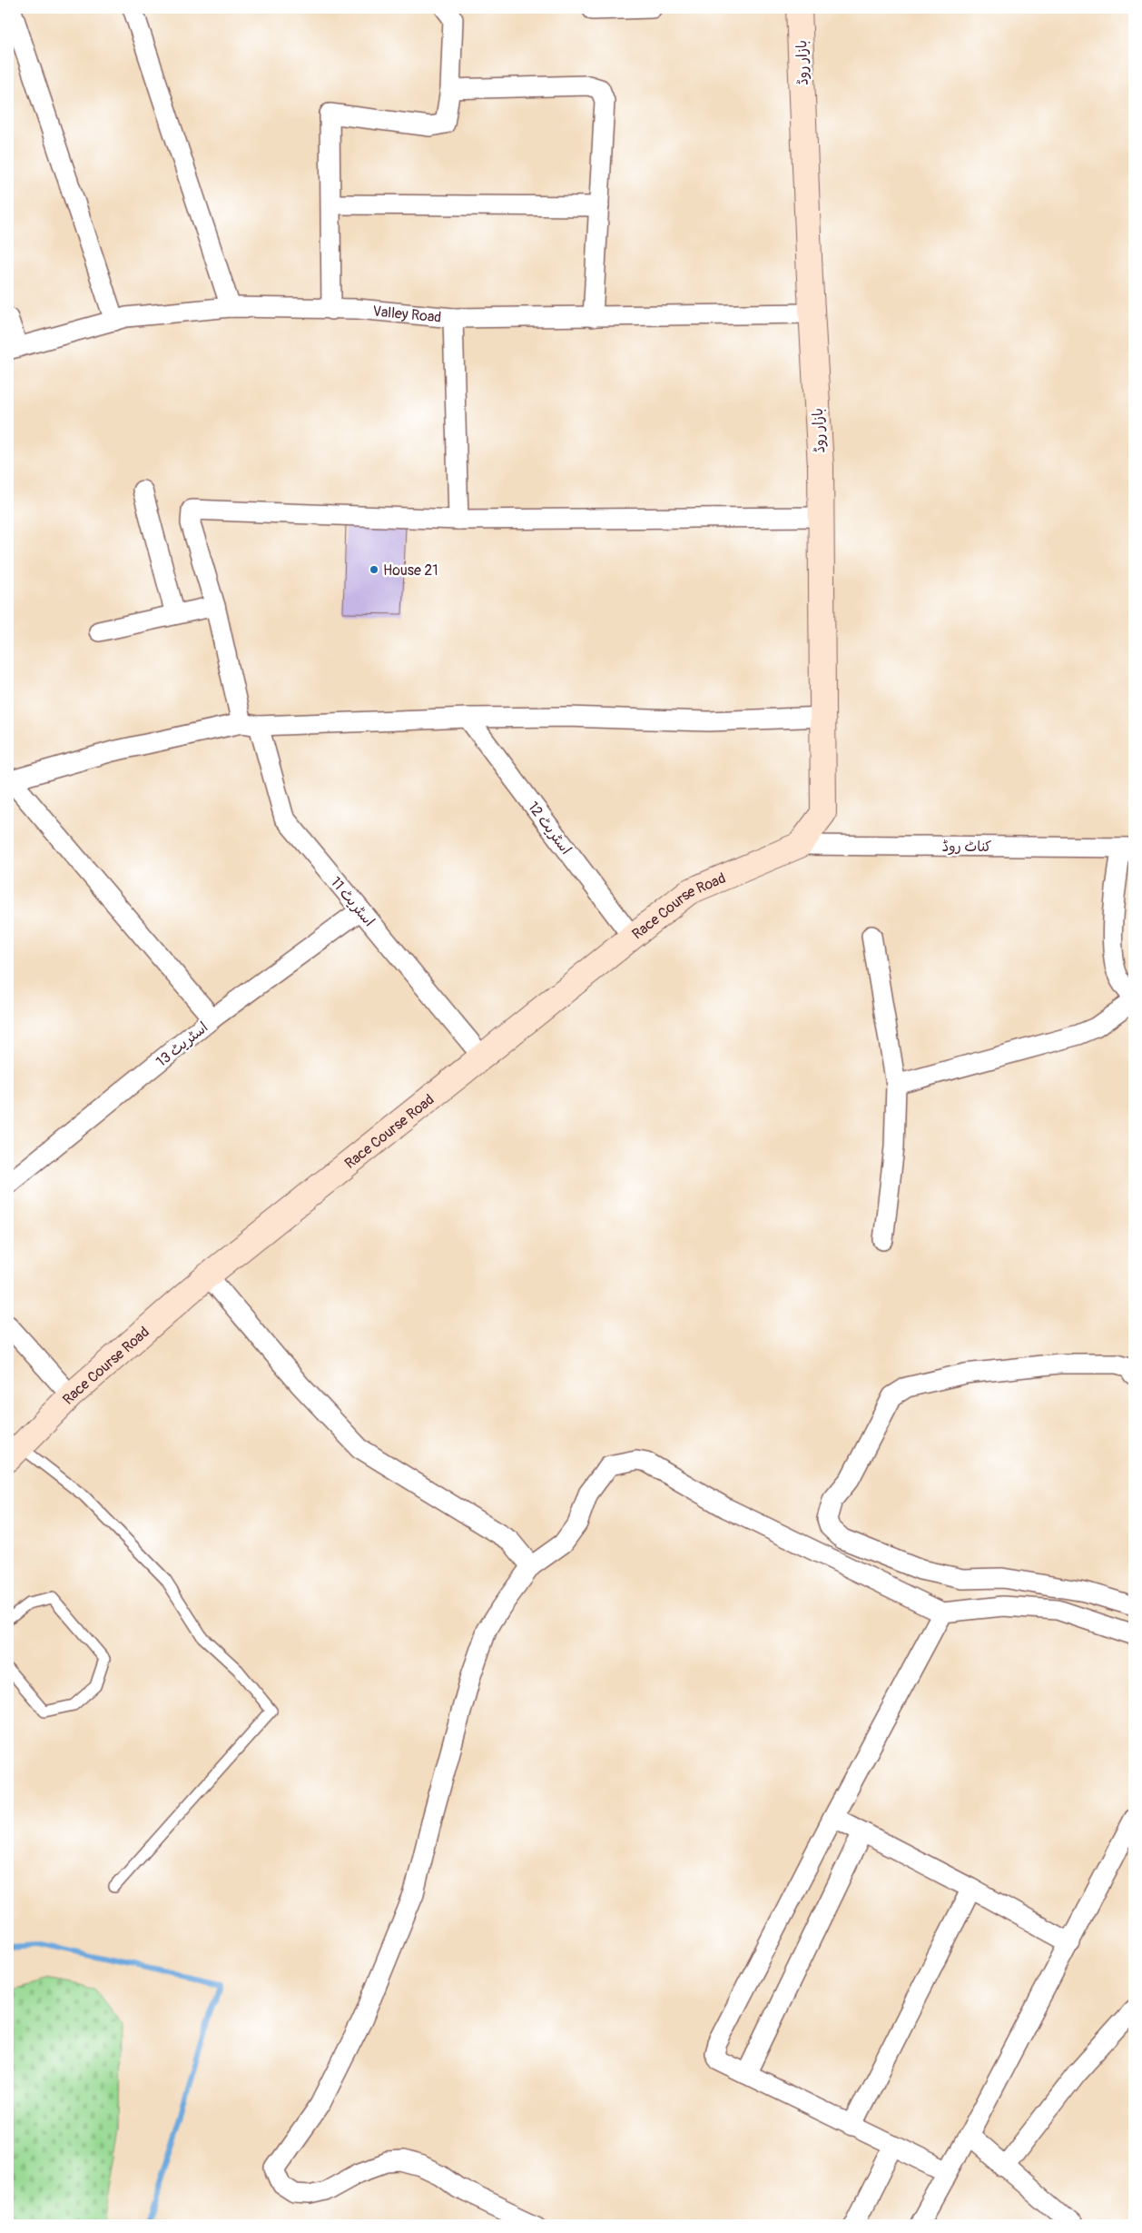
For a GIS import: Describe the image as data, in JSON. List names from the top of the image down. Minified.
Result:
{"streets":{"street":["بازار روڈ","Valley Road","اسٹریٹ 12","کناٹ روڈ","اسٹریٹ 11","Race Course Road","اسٹریٹ 13"]},"crossings":[["بازار روڈ","Valley Road"],["بازار روڈ","کناٹ روڈ"],["بازار روڈ","Race Course Road"],["اسٹریٹ 12","Race Course Road"],["کناٹ روڈ","Race Course Road"],["اسٹریٹ 11","Race Course Road"],["اسٹریٹ 11","اسٹریٹ 13"]],"places":["House 21"]}
